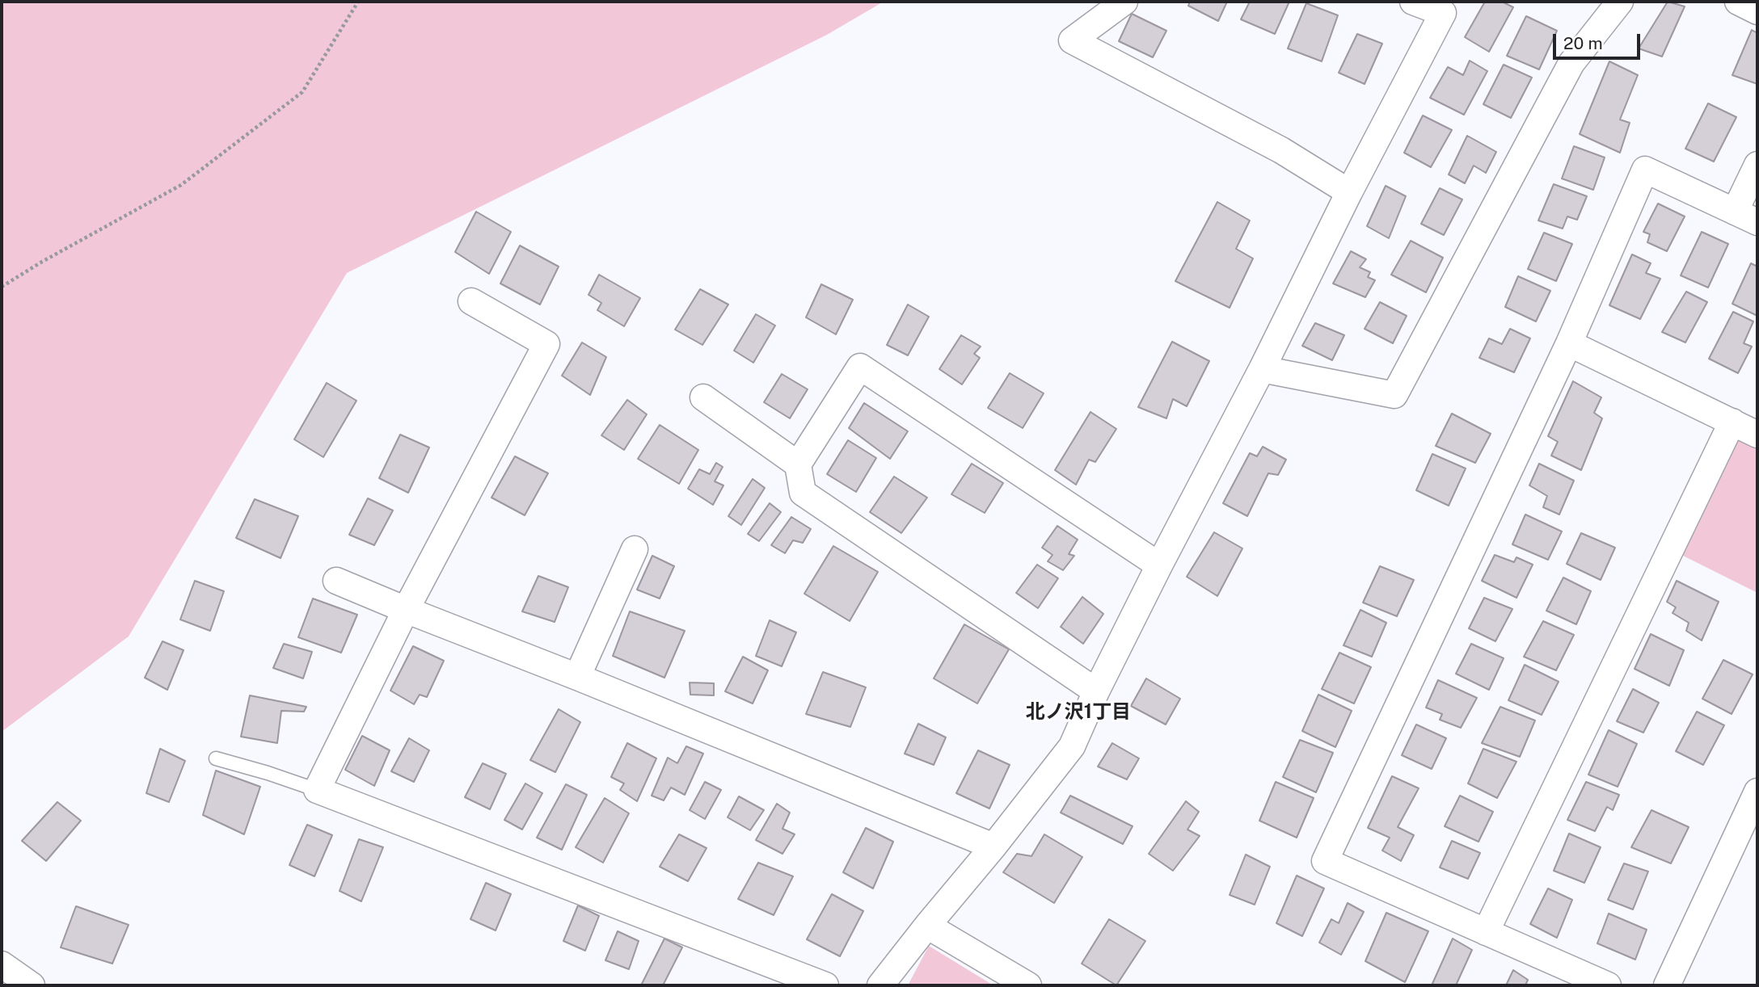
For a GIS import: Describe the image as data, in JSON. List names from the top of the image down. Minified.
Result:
{"districts":["北ノ沢1丁目"],"scale_bar":"20 m"}
